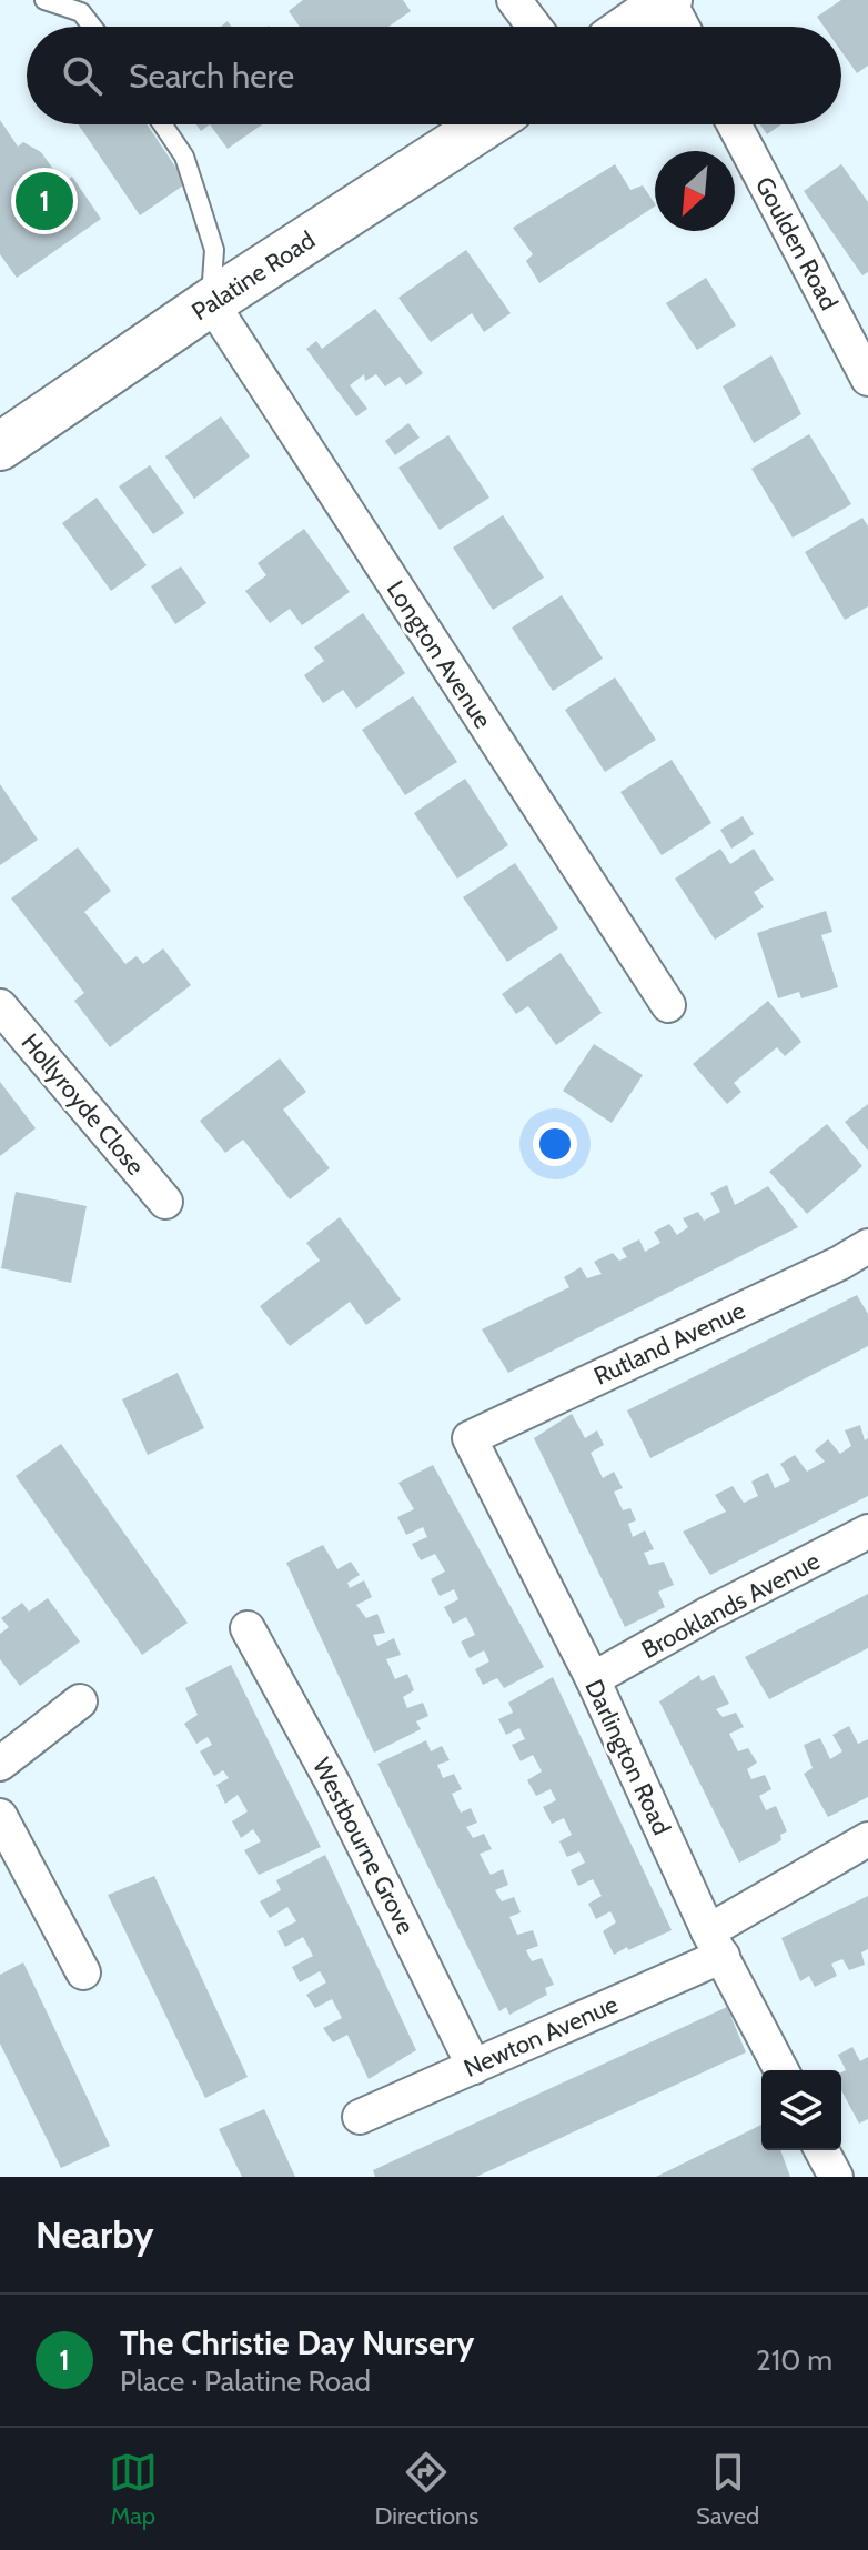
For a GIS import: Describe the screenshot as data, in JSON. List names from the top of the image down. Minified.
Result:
{"streets":{"main road":["Palatine Road"],"street":["Goulden Road","Longton Avenue","Hollyroyde Close","Rutland Avenue","Brooklands Avenue","Darlington Road","Westbourne Grove","Newton Avenue"]},"crossings":[["Palatine Road","Longton Avenue"],["Rutland Avenue","Darlington Road"],["Brooklands Avenue","Darlington Road"],["Darlington Road","Newton Avenue"],["Westbourne Grove","Newton Avenue"]],"north":"bottom left","page":{"search":"Search here","pins":"1","heading":"Nearby","list":[{"mark":"1","name":"The Christie Day Nursery","note":"Place · Palatine Road","value":"210 m"}],"nav":["Map","Directions","Saved"]}}
